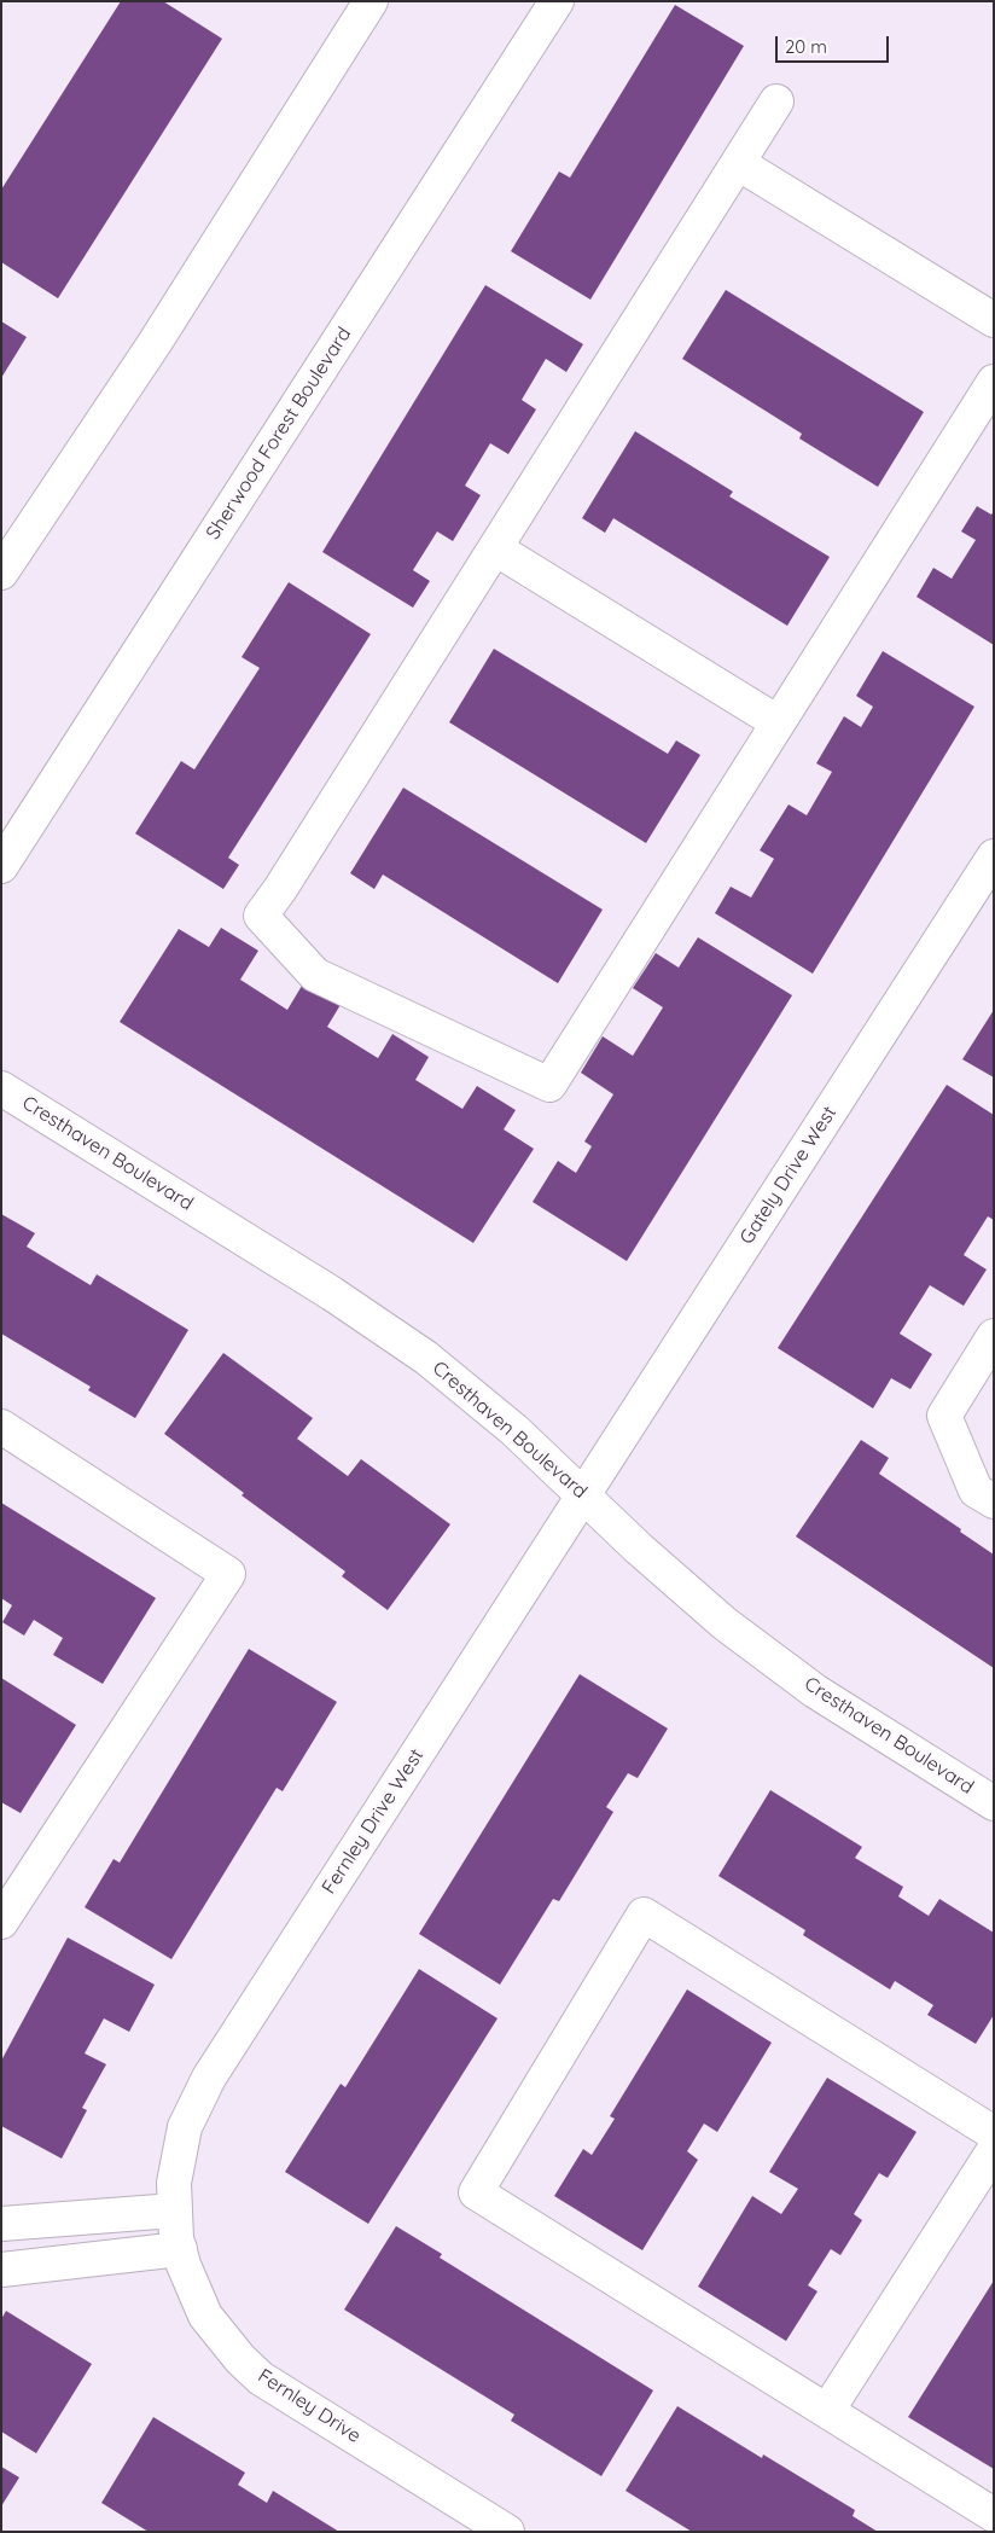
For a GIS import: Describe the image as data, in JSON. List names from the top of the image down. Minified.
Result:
{"streets":{"street":["Sherwood Forest Boulevard","Cresthaven Boulevard","Gately Drive West","Fernley Drive West","Fernley Drive"]},"crossings":[["Cresthaven Boulevard","Gately Drive West"],["Cresthaven Boulevard","Fernley Drive West"],["Gately Drive West","Fernley Drive West"],["Fernley Drive West","Fernley Drive"]],"scale_bar":"20 m"}
